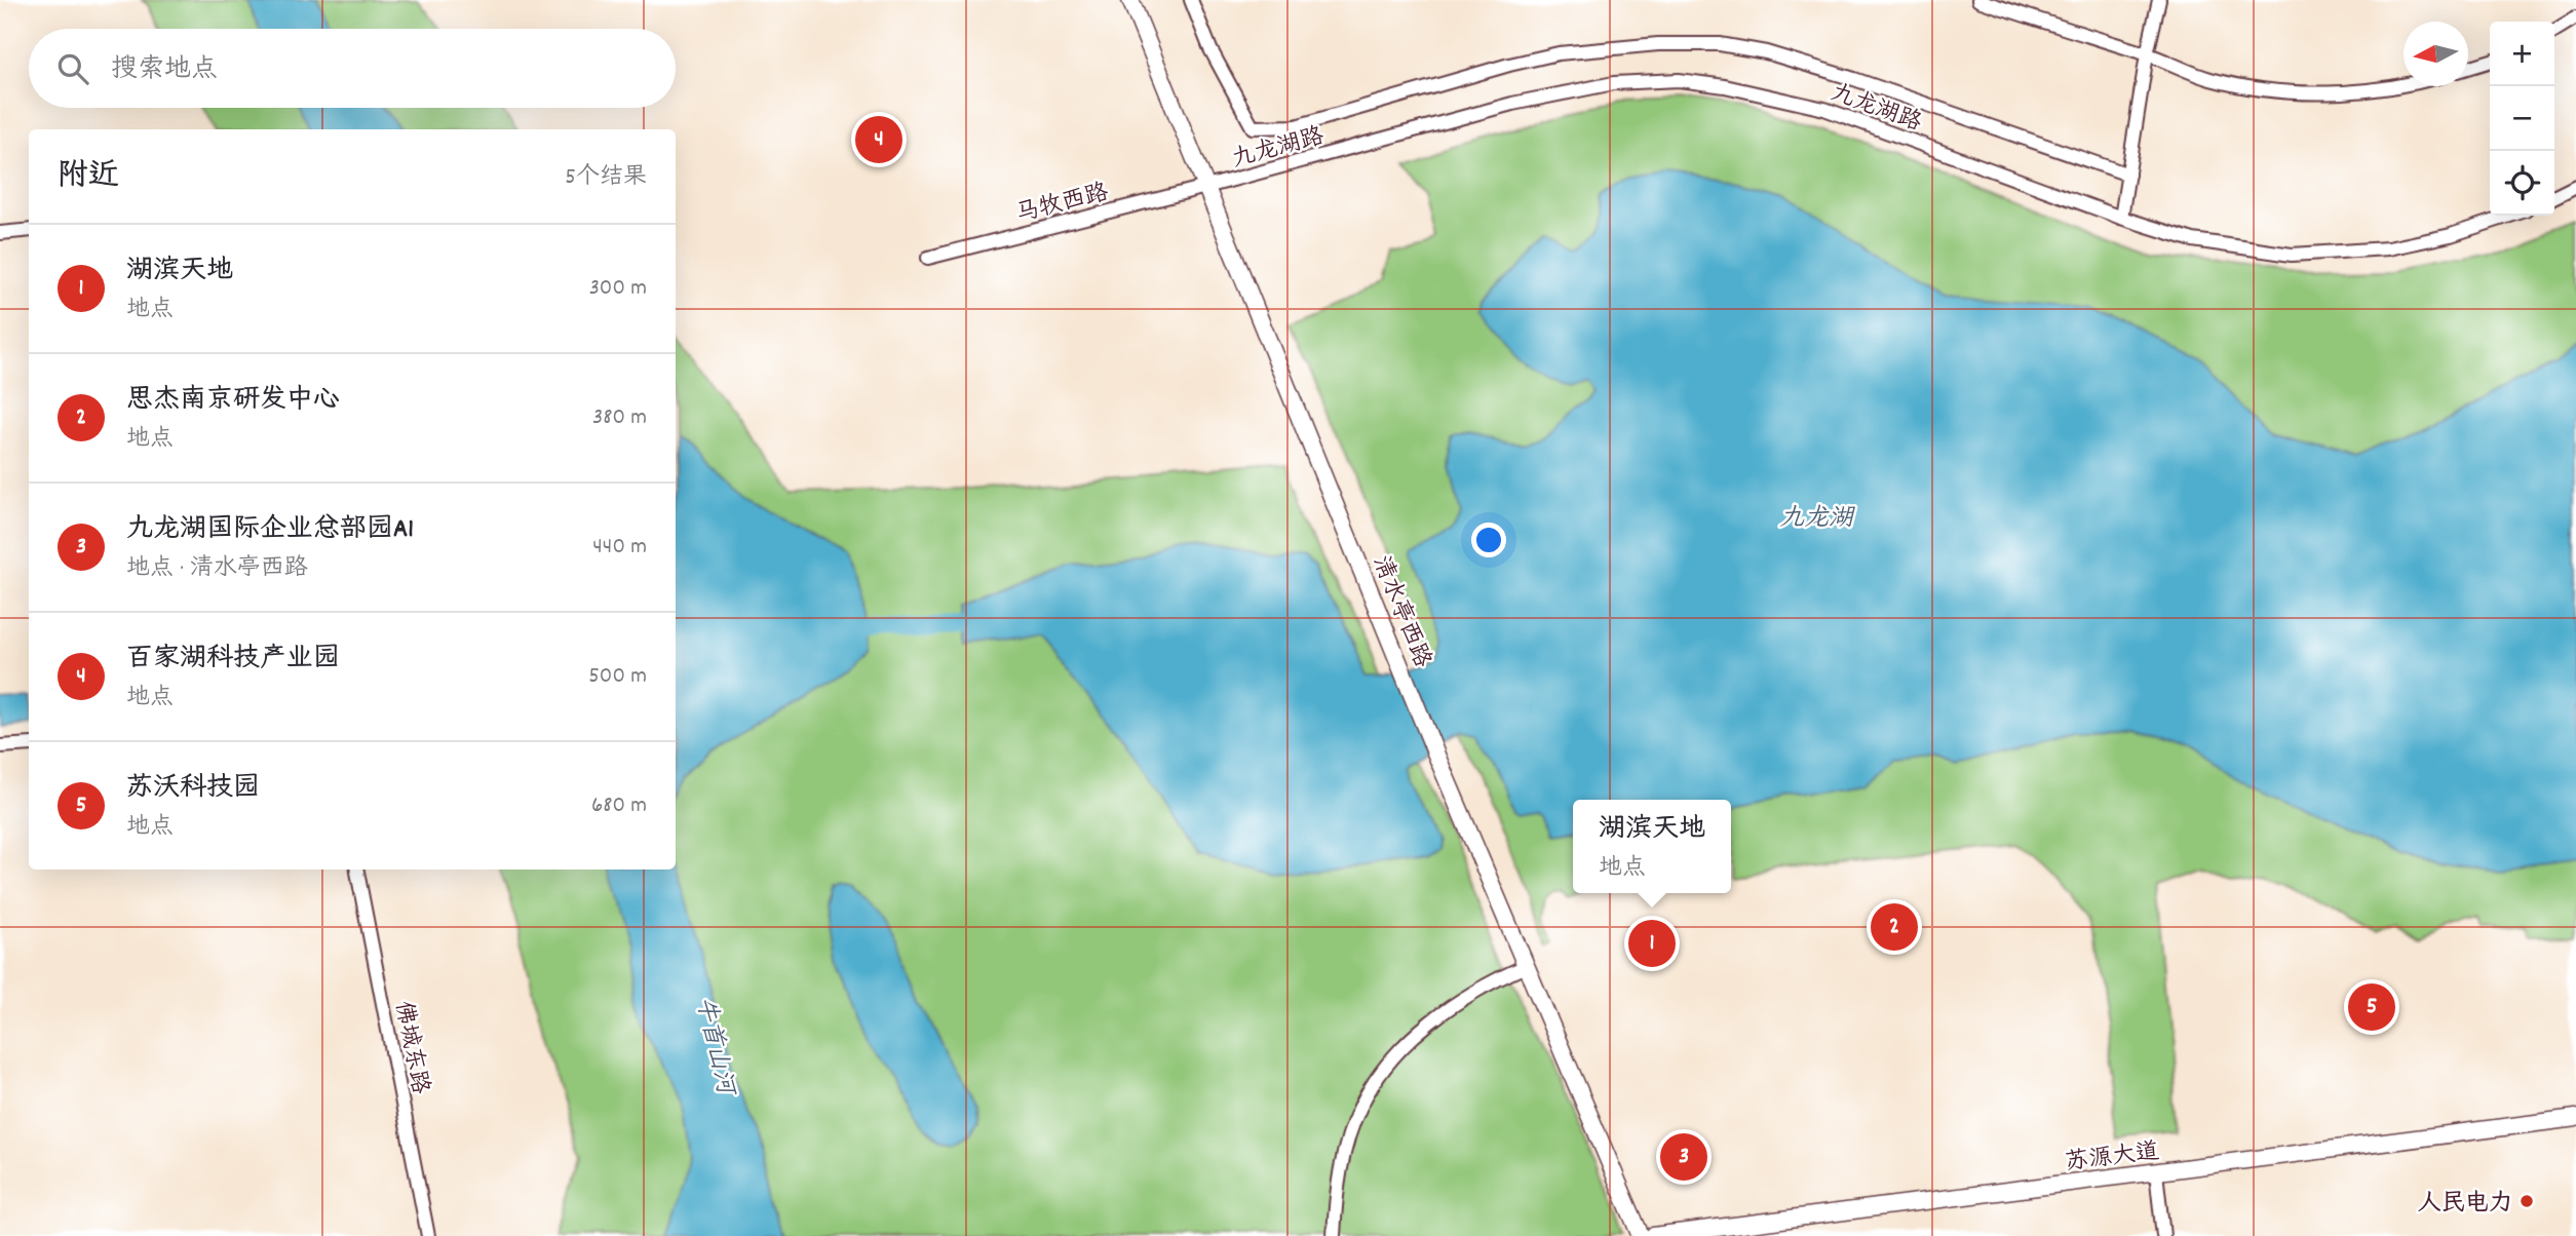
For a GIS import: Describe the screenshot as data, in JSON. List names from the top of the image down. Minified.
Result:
{"streets":{"main road":["清水亭西路","苏源大道"],"street":["九龙湖路","马牧西路","佛城东路"]},"crossings":[["九龙湖路","马牧西路"],["九龙湖路","清水亭西路"],["马牧西路","清水亭西路"]],"water":["九龙湖","牛首山河"],"places":["人民电力"],"north":"left","page":{"map_buttons":["+","−"],"search":"搜索地点","pins":["4","2","1","5","3"],"heading":["附近","5个结果"],"list":[{"mark":"1","name":"湖滨天地","note":"地点","value":"300 m"},{"mark":"2","name":"思杰南京研发中心","note":"地点","value":"380 m"},{"mark":"3","name":"九龙湖国际企业总部园A1","note":"地点 · 清水亭西路","value":"440 m"},{"mark":"4","name":"百家湖科技产业园","note":"地点","value":"500 m"},{"mark":"5","name":"苏沃科技园","note":"地点","value":"680 m"}],"popup":["湖滨天地","地点"]}}
